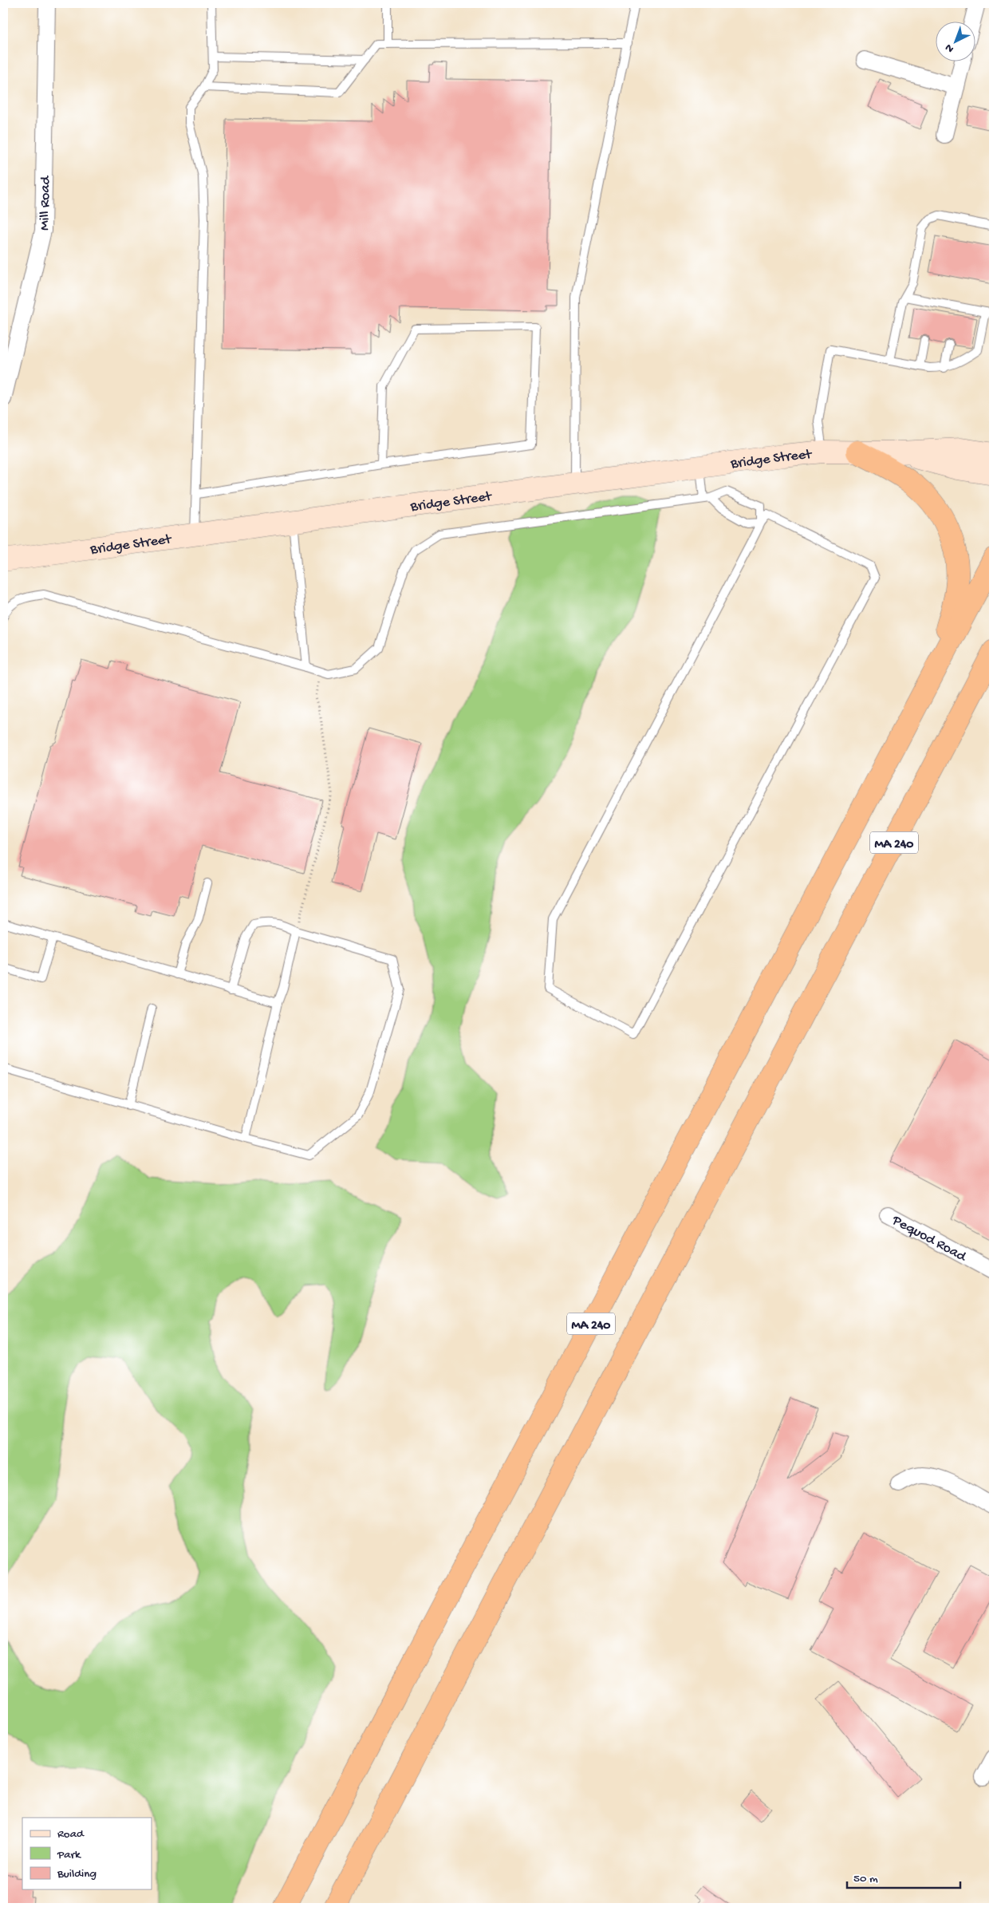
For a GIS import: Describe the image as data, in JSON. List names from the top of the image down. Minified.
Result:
{"streets":{"highway":["MA 240"],"street":["Mill Road","Bridge Street","Pequod Road"]},"legend":["Road","Park","Building"],"scale_bar":"50 m","north":"bottom left"}
